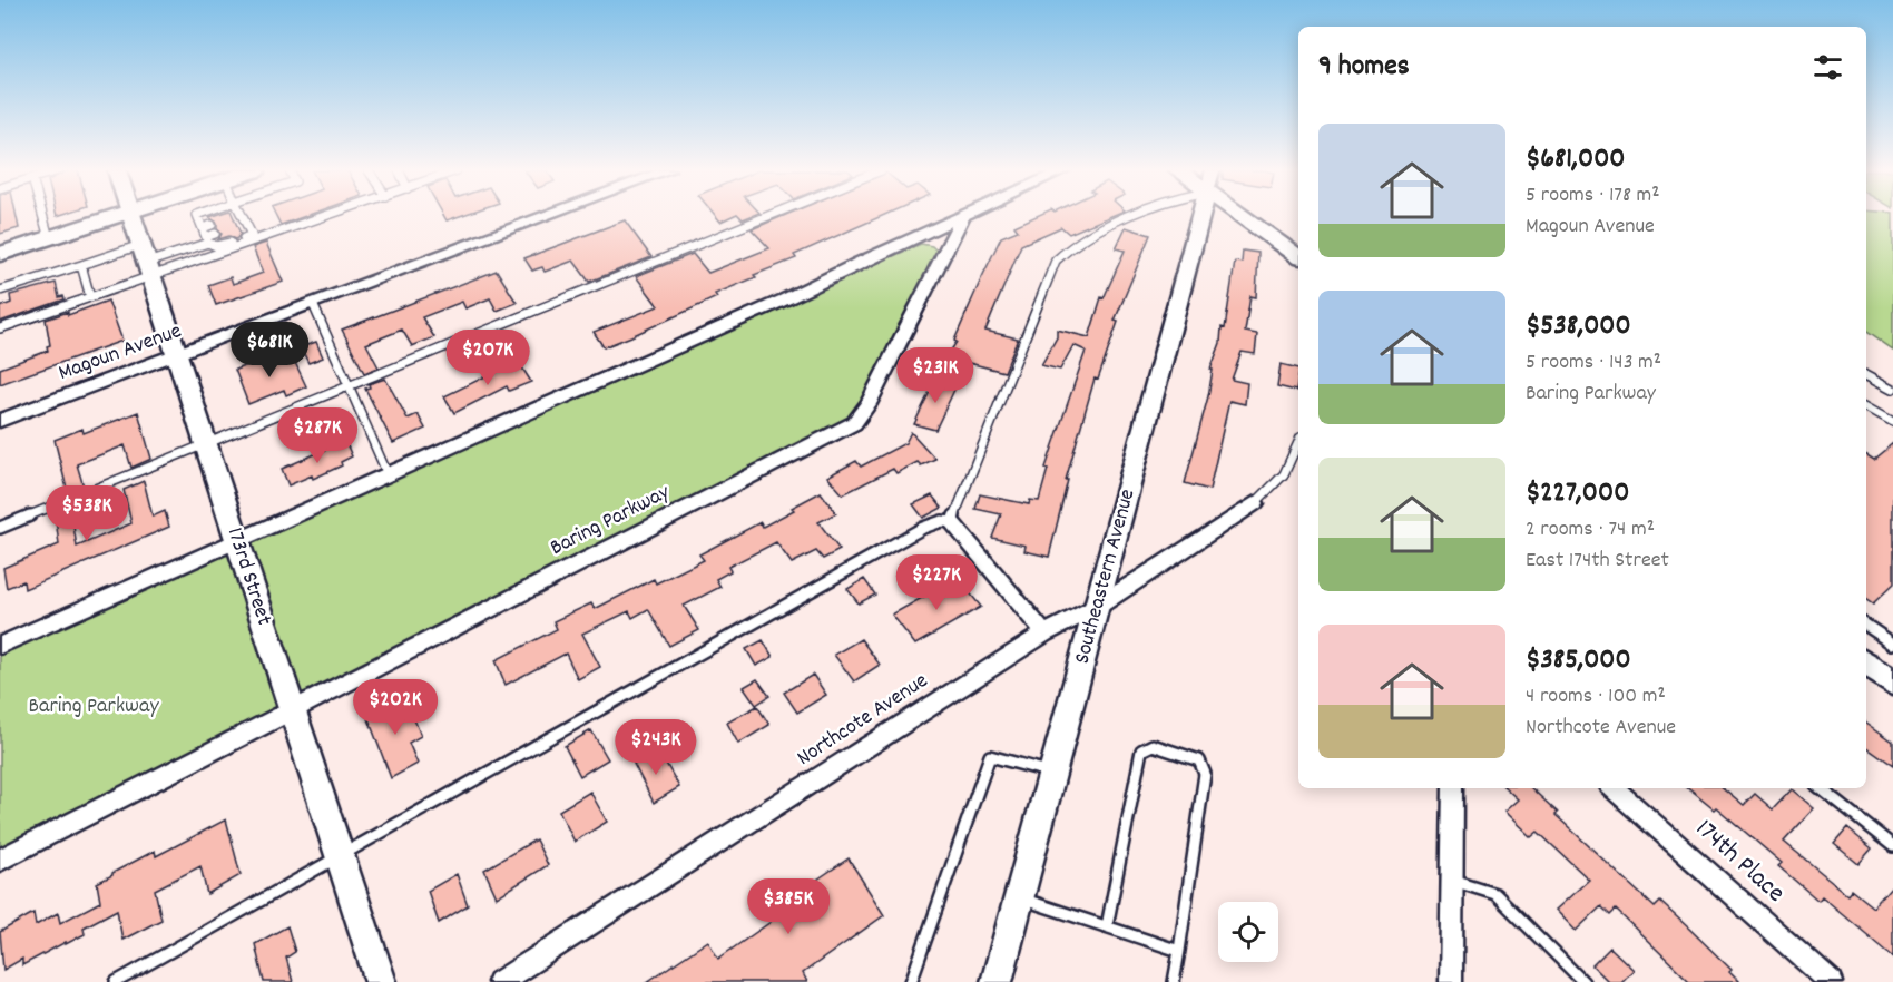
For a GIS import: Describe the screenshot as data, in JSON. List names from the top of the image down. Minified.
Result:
{"streets":{"street":["Magoun Avenue","Baring Parkway","173rd Street","Southeastern Avenue","Northcote Avenue","174th Place"]},"crossings":[["Magoun Avenue","173rd Street"],["Baring Parkway","173rd Street"],["Southeastern Avenue","Northcote Avenue"]],"parks":["Baring Parkway"],"page":{"heading":"9 homes","list":[{"name":"$681,000","note":"5 rooms · 178 m² · Magoun Avenue"},{"name":"$538,000","note":"5 rooms · 143 m² · Baring Parkway"},{"name":"$227,000","note":"2 rooms · 74 m² · East 174th Street"},{"name":"$385,000","note":"4 rooms · 100 m² · Northcote Avenue"}],"price":["$681K","$207K","$231K","$287K","$538K","$227K","$202K","$243K","$385K"]}}
